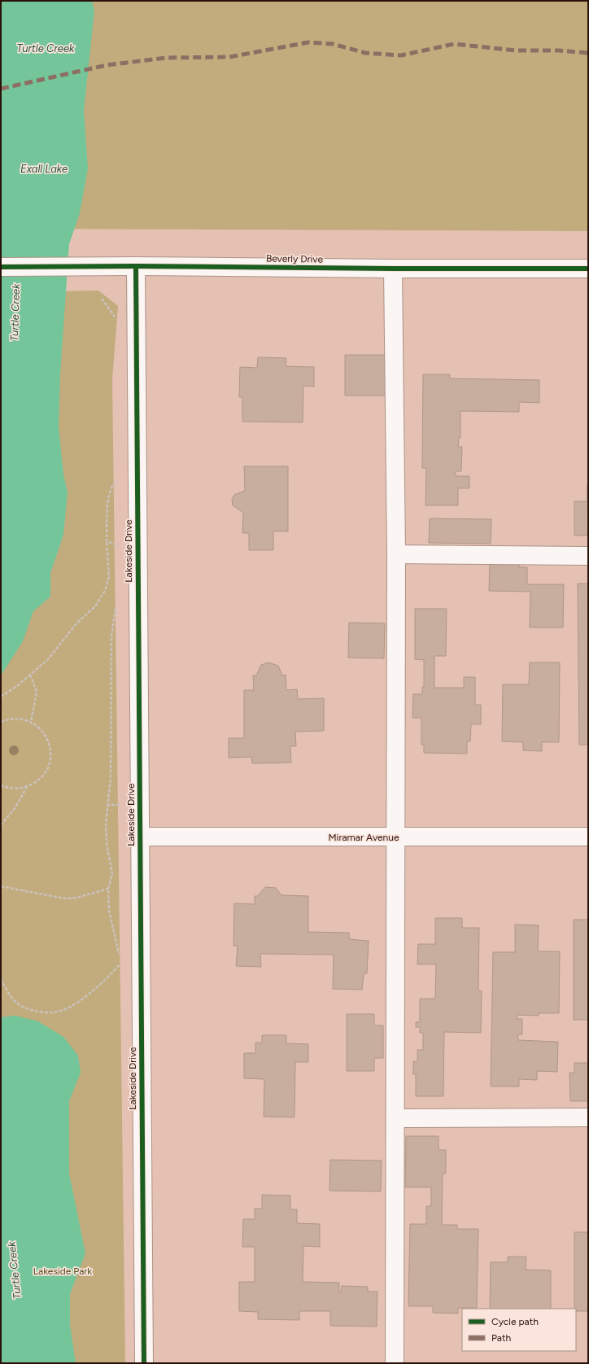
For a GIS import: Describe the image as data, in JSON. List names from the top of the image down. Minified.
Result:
{"streets":{"street":["Beverly Drive","Lakeside Drive","Miramar Avenue"]},"crossings":[["Beverly Drive","Lakeside Drive"],["Lakeside Drive","Miramar Avenue"]],"water":["Turtle Creek","Exall Lake"],"parks":["Lakeside Park"],"legend":["Cycle path","Path"]}
